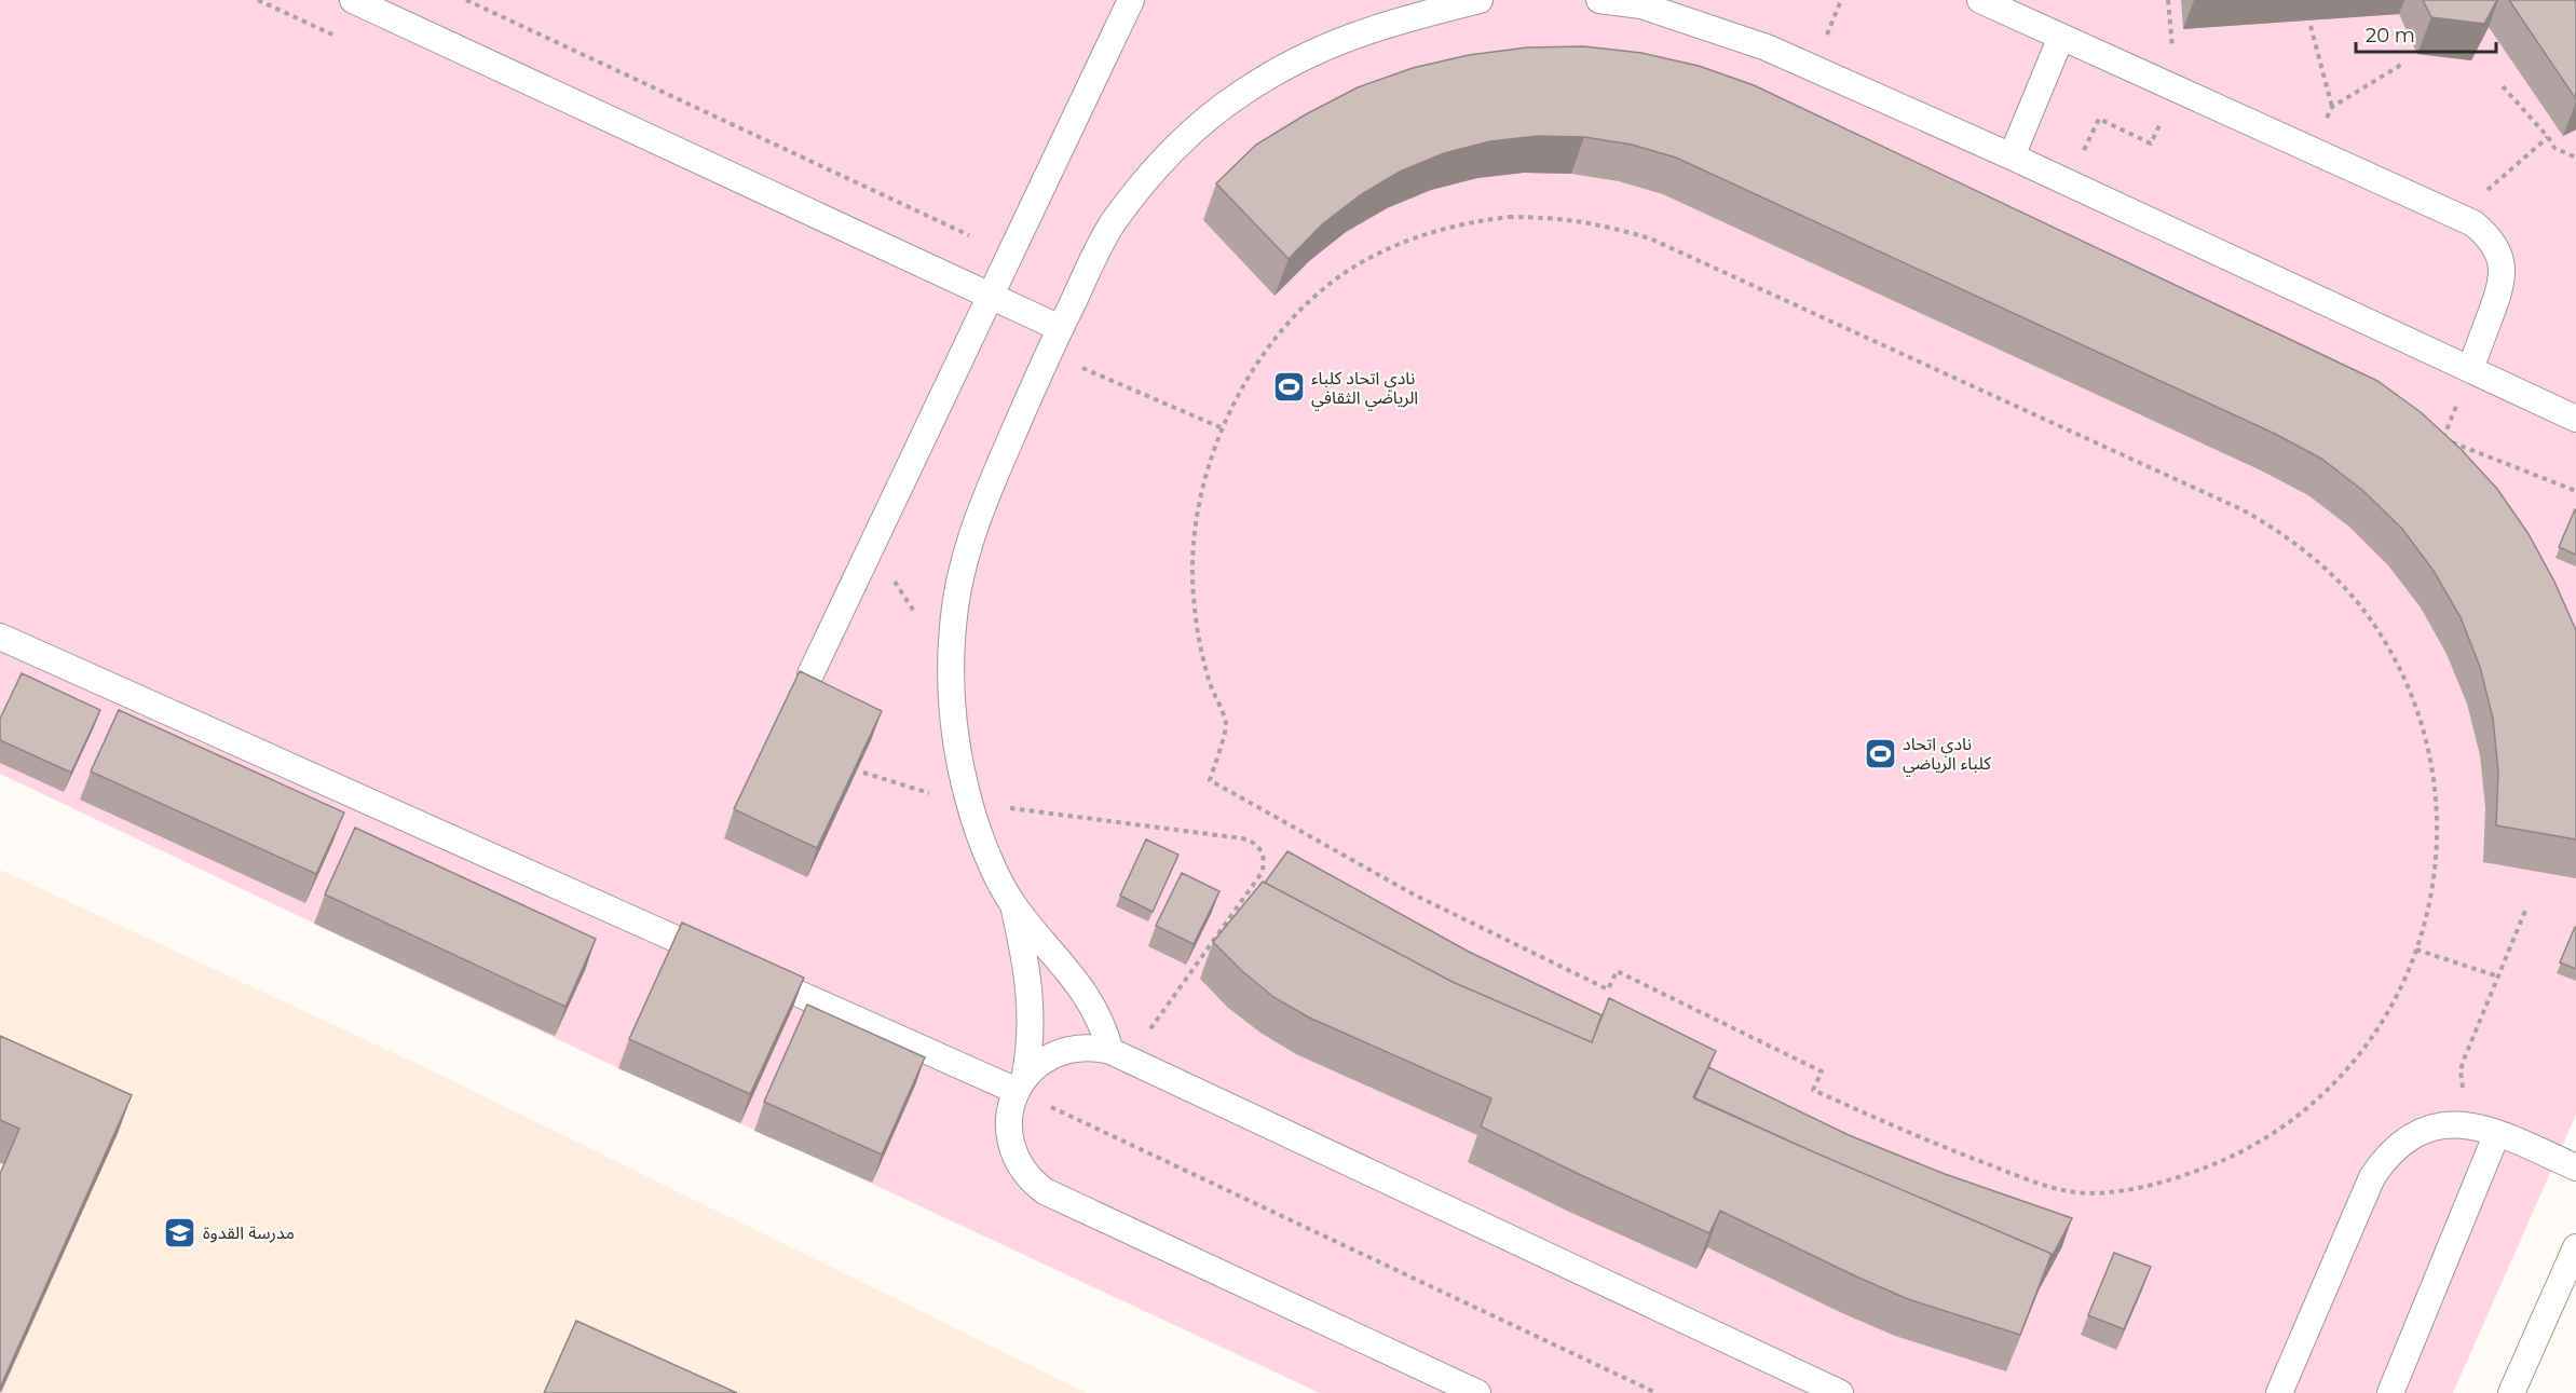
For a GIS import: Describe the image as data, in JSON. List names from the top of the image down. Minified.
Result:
{"places":{"sports":["نادي اتحاد كلباء الرياضي الثقافي","نادي اتحاد كلباء الرياضي"],"school or university":["مدرسة القدوة"]},"scale_bar":"20 m"}
